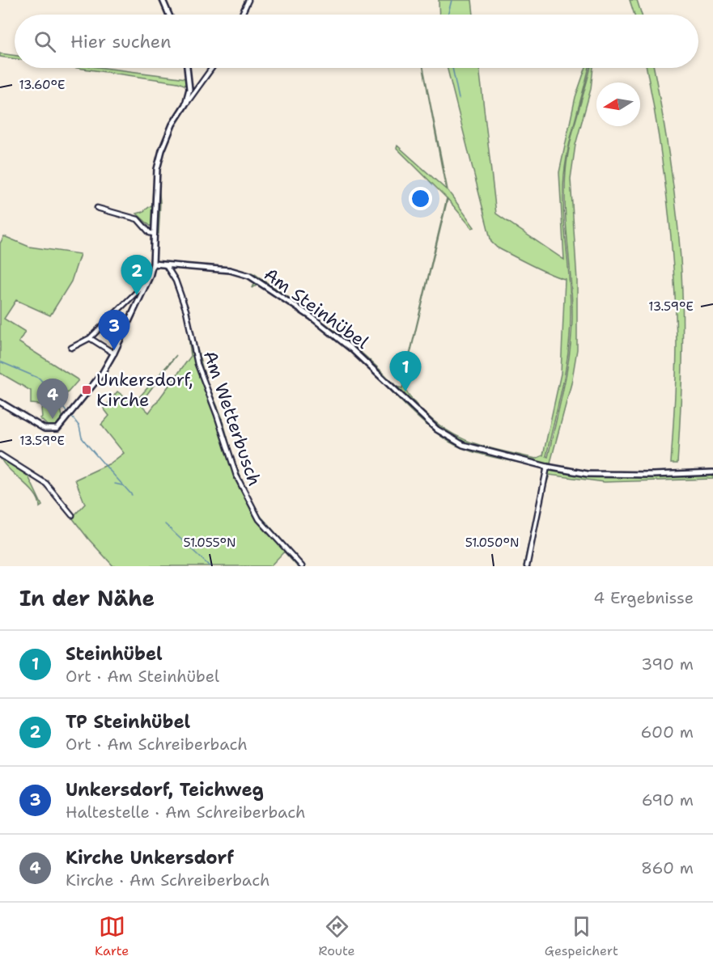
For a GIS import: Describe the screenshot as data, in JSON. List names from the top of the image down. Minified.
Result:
{"streets":{"street":["Am Steinhübel","Am Wetterbusch"]},"crossings":[["Am Steinhübel","Am Wetterbusch"]],"places":{"transit":["Unkersdorf, Kirche"]},"north":"left","page":{"search":"Hier suchen","pins":["2","3","1","4"],"heading":["In der Nähe","4 Ergebnisse"],"list":[{"mark":"1","name":"Steinhübel","note":"Ort · Am Steinhübel","value":"390 m"},{"mark":"2","name":"TP Steinhübel","note":"Ort · Am Schreiberbach","value":"600 m"},{"mark":"3","name":"Unkersdorf, Teichweg","note":"Haltestelle · Am Schreiberbach","value":"690 m"},{"mark":"4","name":"Kirche Unkersdorf","note":"Kirche · Am Schreiberbach","value":"860 m"}],"nav":["Karte","Route","Gespeichert"]},"coordinates":["13.60°E","13.59°E","51.055°N","51.050°N"]}
